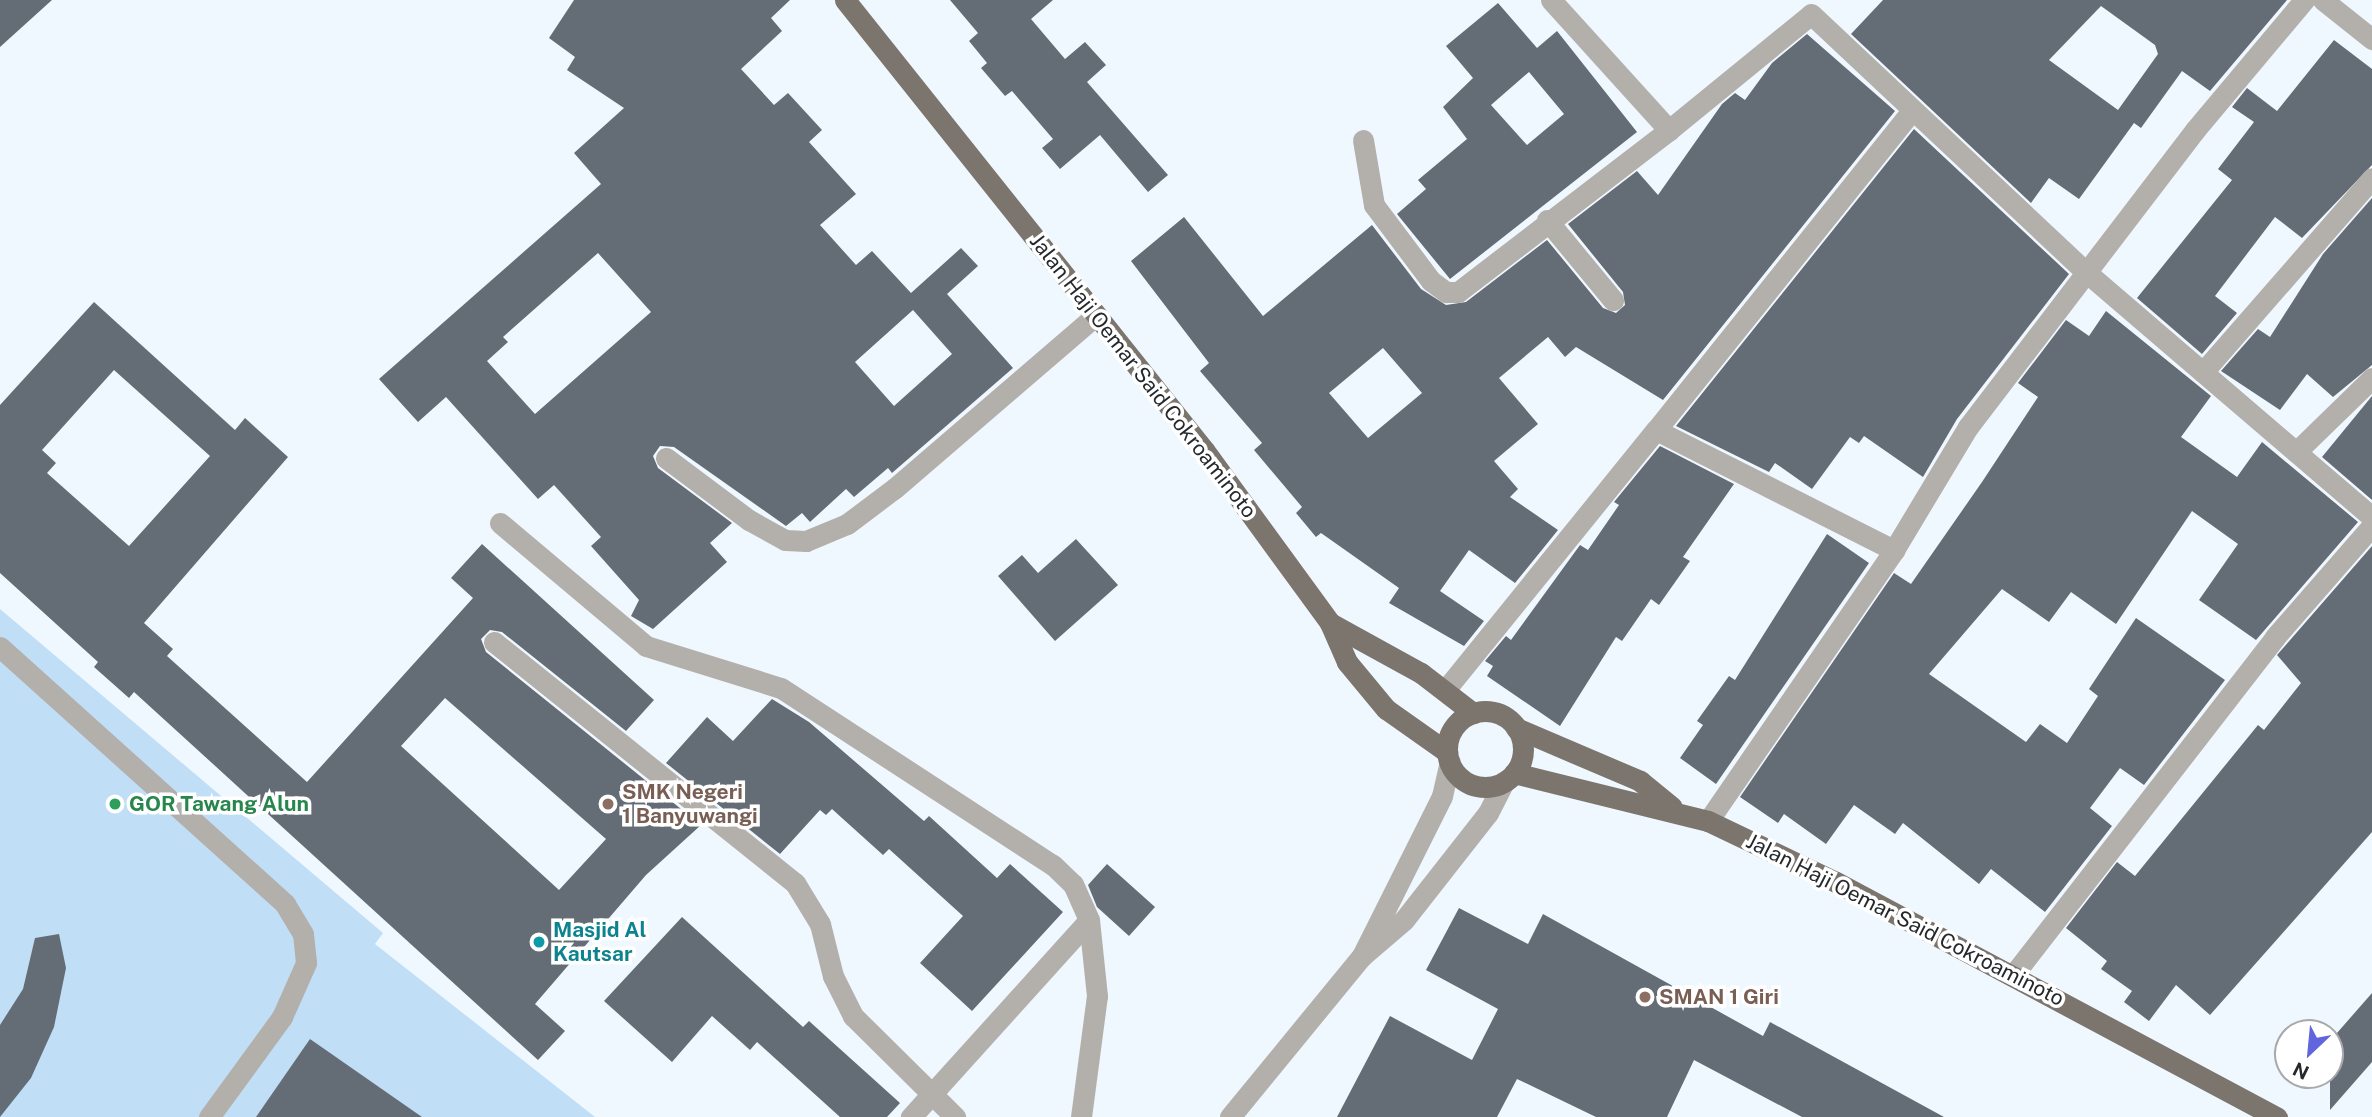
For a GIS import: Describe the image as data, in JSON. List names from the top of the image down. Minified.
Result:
{"streets":{"main road":["Jalan Haji Oemar Said Cokroaminoto"]},"places":["GOR Tawang Alun","SMK Negeri 1 Banyuwangi","Masjid Al Kautsar","SMAN 1 Giri"],"north":"bottom left"}
